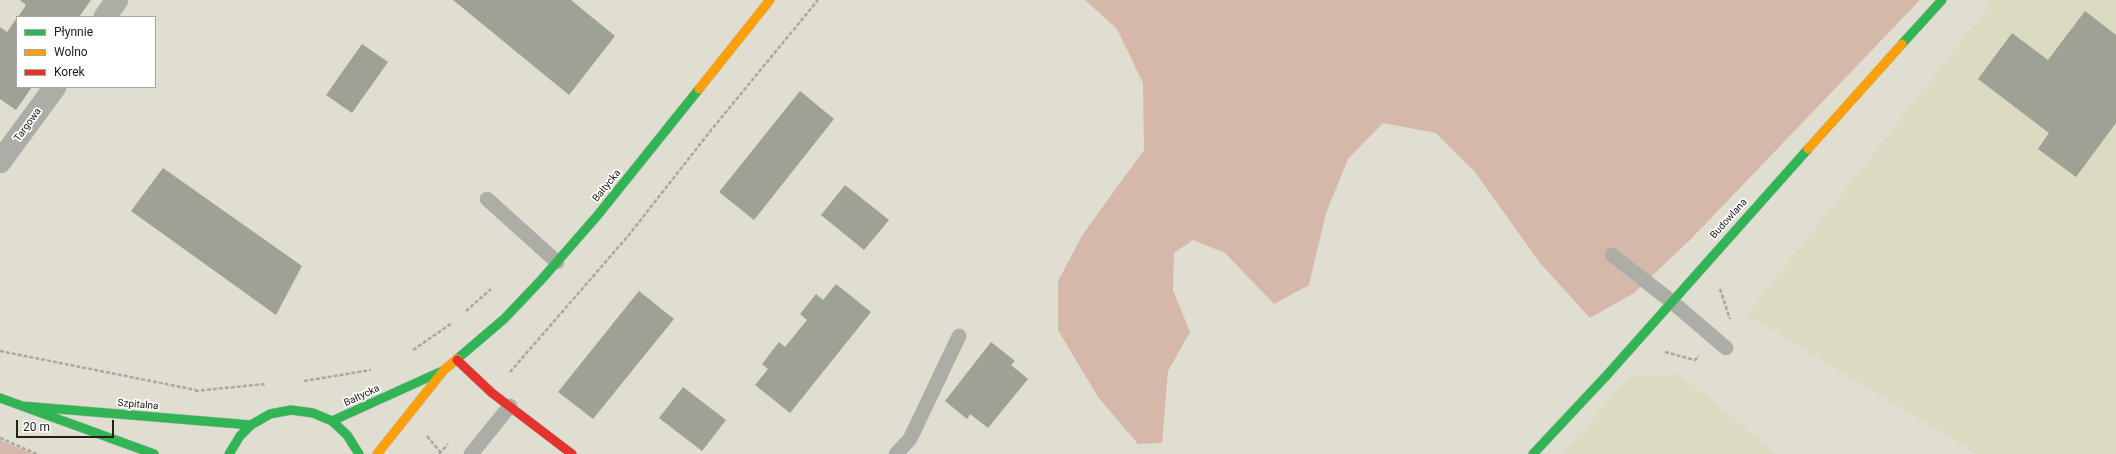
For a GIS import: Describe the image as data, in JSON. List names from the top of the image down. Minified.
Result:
{"streets":{"street":["Targowa","Bałtycka","Budowlana","Szpitalna"]},"legend":["Płynnie","Wolno","Korek"],"scale_bar":"20 m"}
